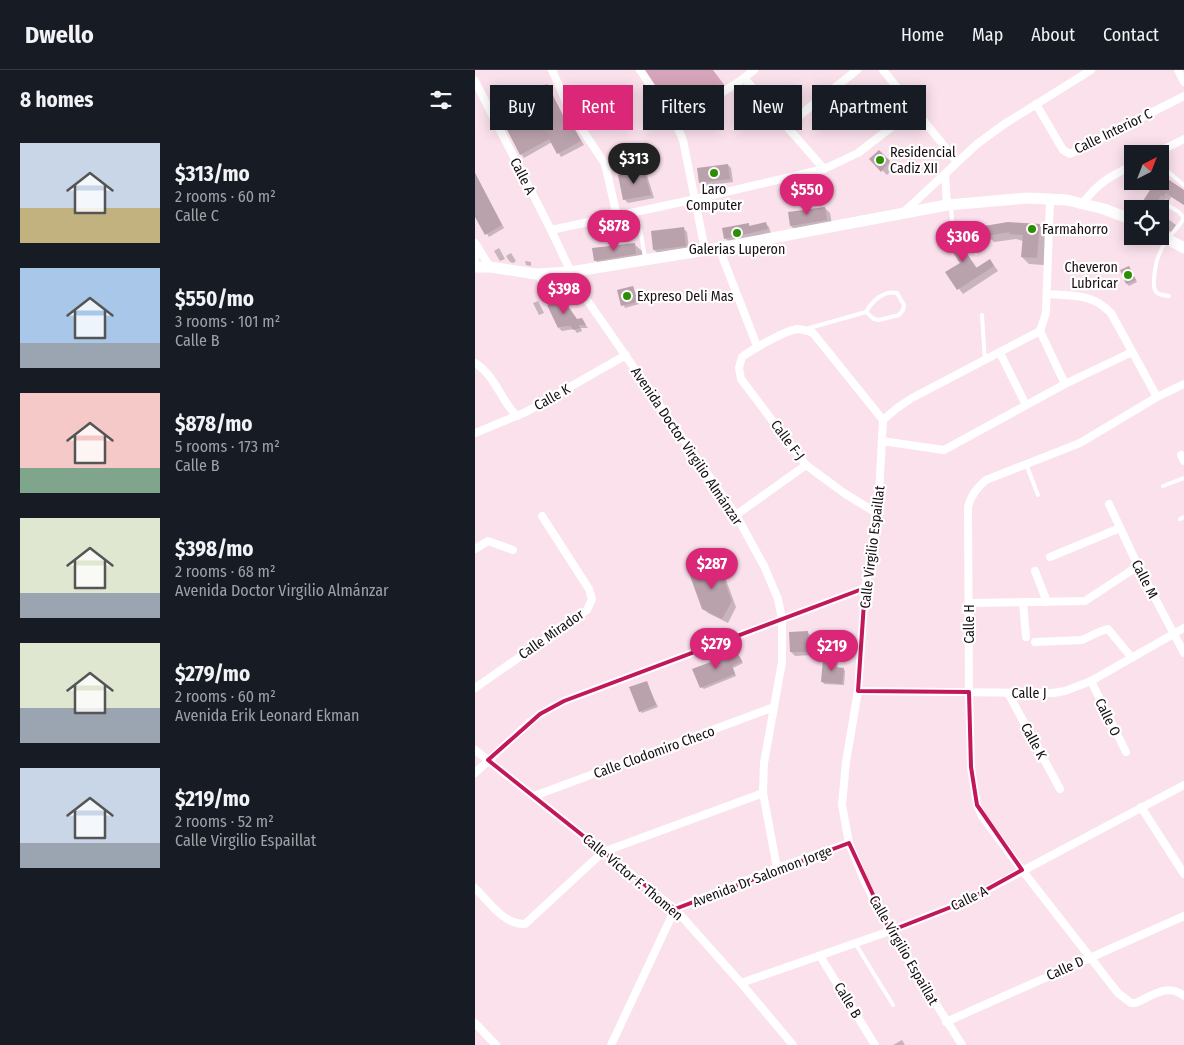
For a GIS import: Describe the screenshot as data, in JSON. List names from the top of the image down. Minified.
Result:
{"streets":{"street":["Calle Interior C","Calle A","Calle K","Calle F-J","Avenida Doctor Virgilio Almánzar","Calle Virgilio Espaillat","Calle M","Calle H","Calle Mirador","Calle J","Calle O","Calle Clodomiro Checo","Avenida Dr Salomon Jorge","Calle Víctor F. Thomen","Calle D","Calle B"]},"crossings":[["Calle A","Avenida Doctor Virgilio Almánzar"],["Calle A","Calle Virgilio Espaillat"],["Calle A","Calle H"],["Calle A","Calle Víctor F. Thomen"],["Calle A","Calle B"],["Calle K","Avenida Doctor Virgilio Almánzar"],["Calle K","Calle J"],["Calle F-J","Calle Virgilio Espaillat"],["Avenida Doctor Virgilio Almánzar","Calle Clodomiro Checo"],["Avenida Doctor Virgilio Almánzar","Avenida Dr Salomon Jorge"],["Calle Virgilio Espaillat","Calle J"],["Calle Virgilio Espaillat","Avenida Dr Salomon Jorge"],["Calle Virgilio Espaillat","Calle D"],["Calle M","Calle J"],["Calle H","Calle J"],["Calle H","Calle D"],["Calle J","Calle O"],["Calle Clodomiro Checo","Calle Víctor F. Thomen"],["Avenida Dr Salomon Jorge","Calle Víctor F. Thomen"]],"places":["Residencial Cadiz XII","Laro Computer","Farmahorro","Galerias Luperon","Cheveron Lubricar","Expreso Deli Mas"],"north":"top right","page":{"header":"Dwello","nav":["Home","Map","About","Contact"],"heading":"8 homes","chip":["Buy","Rent","Filters","New","Apartment"],"list":[{"name":"$313/mo","note":"2 rooms · 60 m² · Calle C"},{"name":"$550/mo","note":"3 rooms · 101 m² · Calle B"},{"name":"$878/mo","note":"5 rooms · 173 m² · Calle B"},{"name":"$398/mo","note":"2 rooms · 68 m² · Avenida Doctor Virgilio Almánzar"},{"name":"$279/mo","note":"2 rooms · 60 m² · Avenida Erik Leonard Ekman"},{"name":"$219/mo","note":"2 rooms · 52 m² · Calle Virgilio Espaillat"}],"price":["$313","$550","$878","$306","$398","$287","$279","$219"]}}
